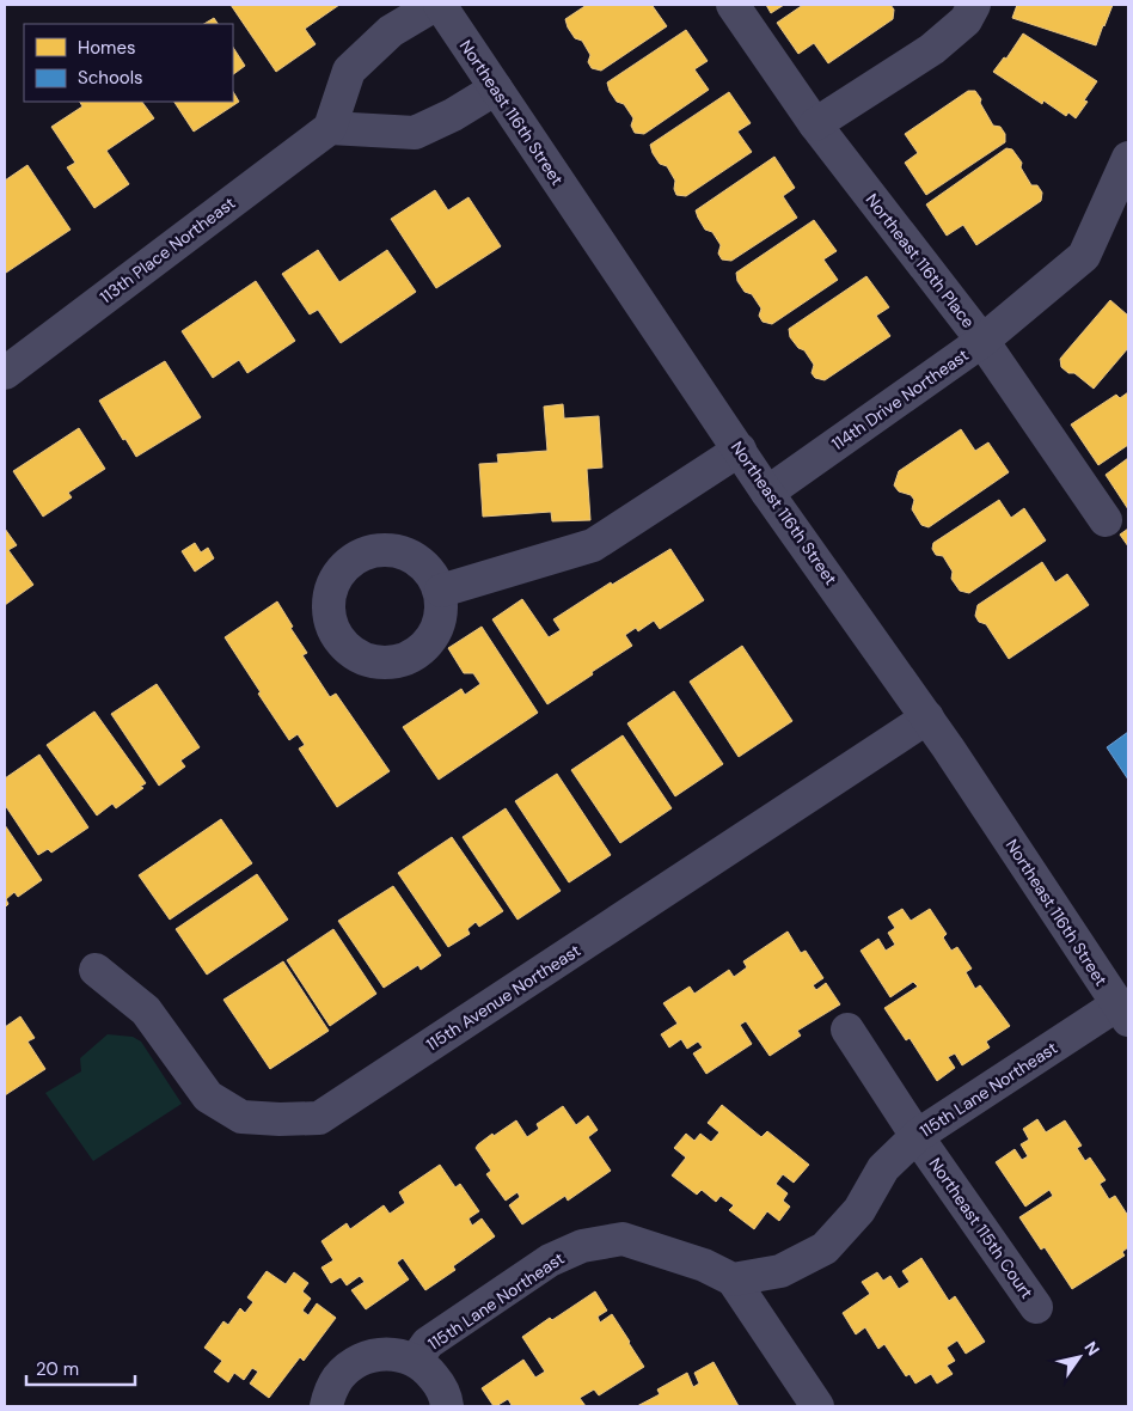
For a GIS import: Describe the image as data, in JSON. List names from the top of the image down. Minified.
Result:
{"streets":{"street":["Northeast 116th Street","113th Place Northeast","Northeast 116th Place","114th Drive Northeast","115th Avenue Northeast","115th Lane Northeast","Northeast 115th Court"]},"crossings":[["Northeast 116th Street","114th Drive Northeast"],["Northeast 116th Street","115th Avenue Northeast"],["Northeast 116th Street","115th Lane Northeast"],["Northeast 116th Place","114th Drive Northeast"],["115th Lane Northeast","Northeast 115th Court"]],"legend":["Homes","Schools"],"scale_bar":"20 m","north":"top right"}
